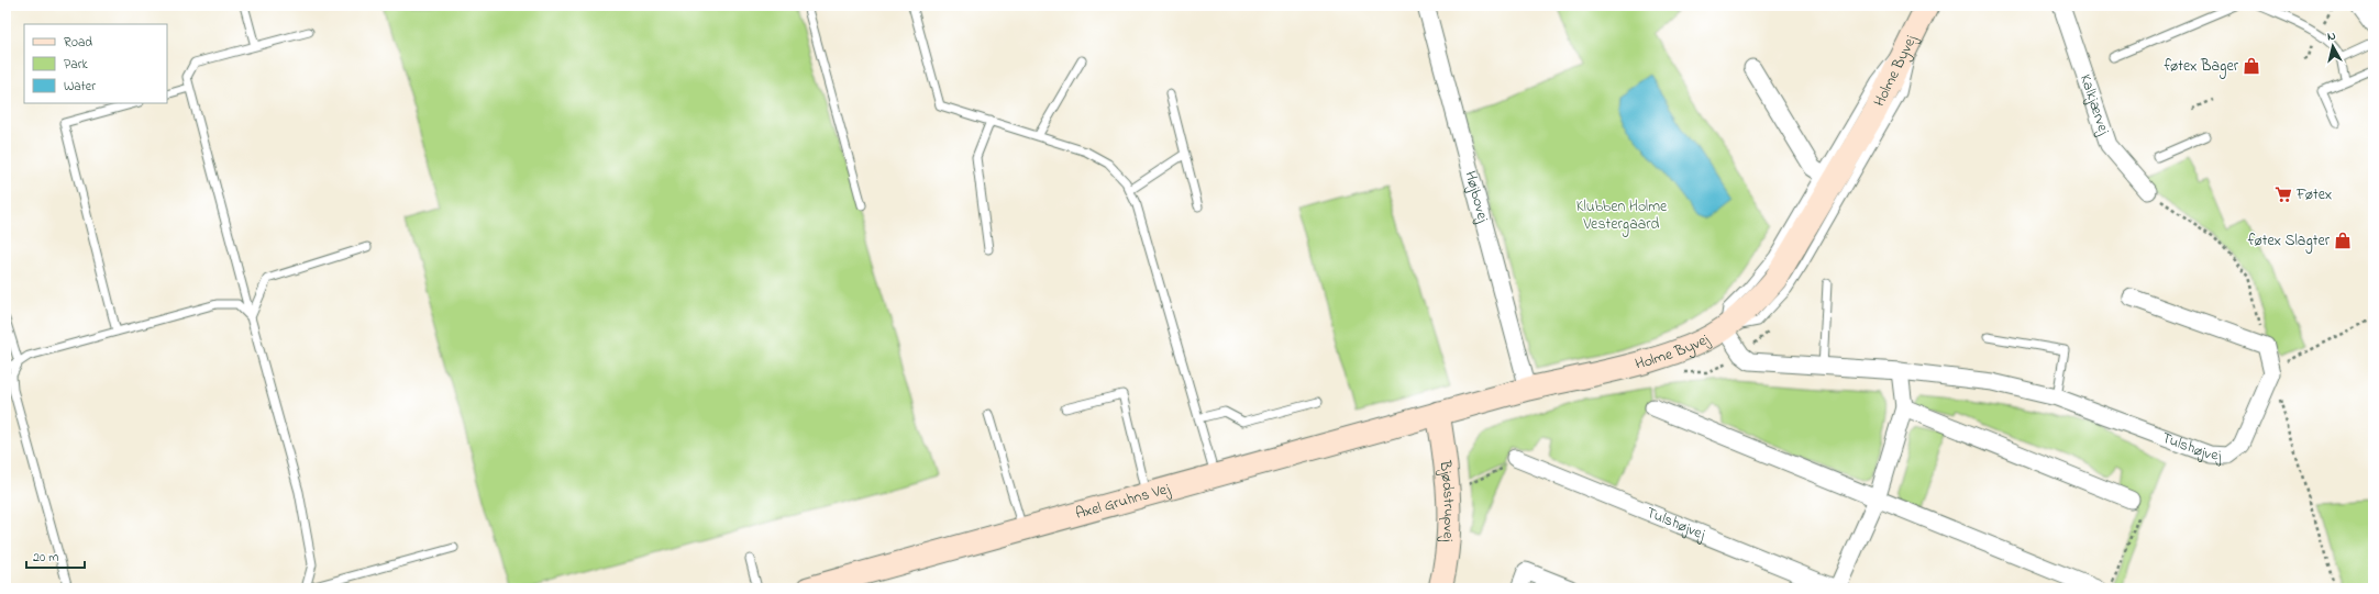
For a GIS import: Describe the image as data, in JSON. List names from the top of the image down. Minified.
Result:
{"streets":{"street":["Holme Byvej","Kalkjærvej","Højbovej","Tulshøjvej","Axel Gruhns Vej","Bjødstrupvej"]},"crossings":[["Holme Byvej","Højbovej"],["Holme Byvej","Tulshøjvej"],["Holme Byvej","Axel Gruhns Vej"],["Holme Byvej","Bjødstrupvej"],["Axel Gruhns Vej","Bjødstrupvej"]],"parks":["Klubben Holme Vestergaard"],"places":{"shop":["føtex Bager","føtex Slagter"],"supermarket":["Føtex"]},"legend":["Road","Park","Water"],"scale_bar":"20 m","north":"top"}
